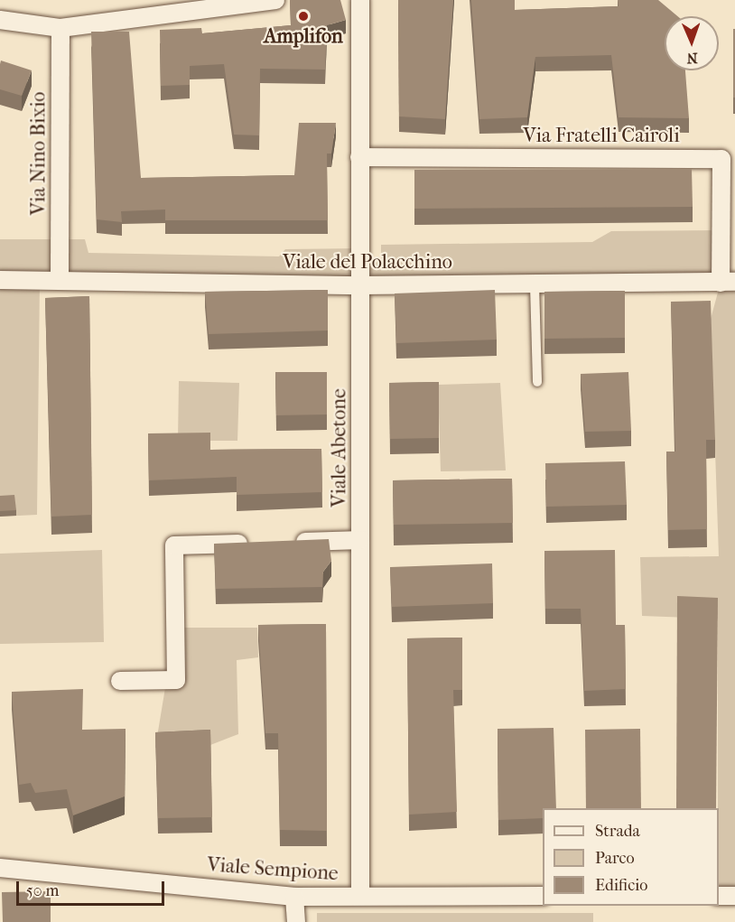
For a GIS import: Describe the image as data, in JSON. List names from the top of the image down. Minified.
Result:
{"streets":{"street":["Via Fratelli Cairoli","Via Nino Bixio","Viale del Polacchino","Viale Abetone","Viale Sempione"]},"crossings":[["Via Fratelli Cairoli","Viale del Polacchino"],["Via Fratelli Cairoli","Viale Abetone"],["Via Nino Bixio","Viale del Polacchino"],["Viale del Polacchino","Viale Abetone"],["Viale Abetone","Viale Sempione"]],"places":["Amplifon"],"legend":["Strada","Parco","Edificio"],"scale_bar":"50 m","north":"bottom"}
